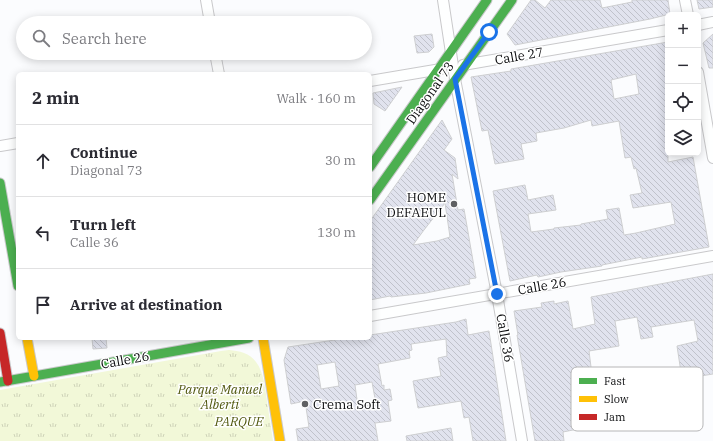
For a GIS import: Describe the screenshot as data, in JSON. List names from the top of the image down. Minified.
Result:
{"streets":{"main road":["Diagonal 73","Calle 26"],"street":["Calle 27","Calle 36"]},"crossings":[["Calle 27","Diagonal 73"],["Calle 27","Calle 36"],["Diagonal 73","Calle 36"],["Calle 26","Calle 36"]],"parks":["Parque Manuel Alberti","PARQUE"],"places":["HOME DEFAEUL","Crema Soft"],"legend":["Fast","Slow","Jam"],"page":{"map_buttons":["+","−"],"search":"Search here","heading":["2 min","Walk · 160 m"],"list":[["Continue","Diagonal 73","30 m"],["Turn left","Calle 36","130 m"],"Arrive at destination"]}}
